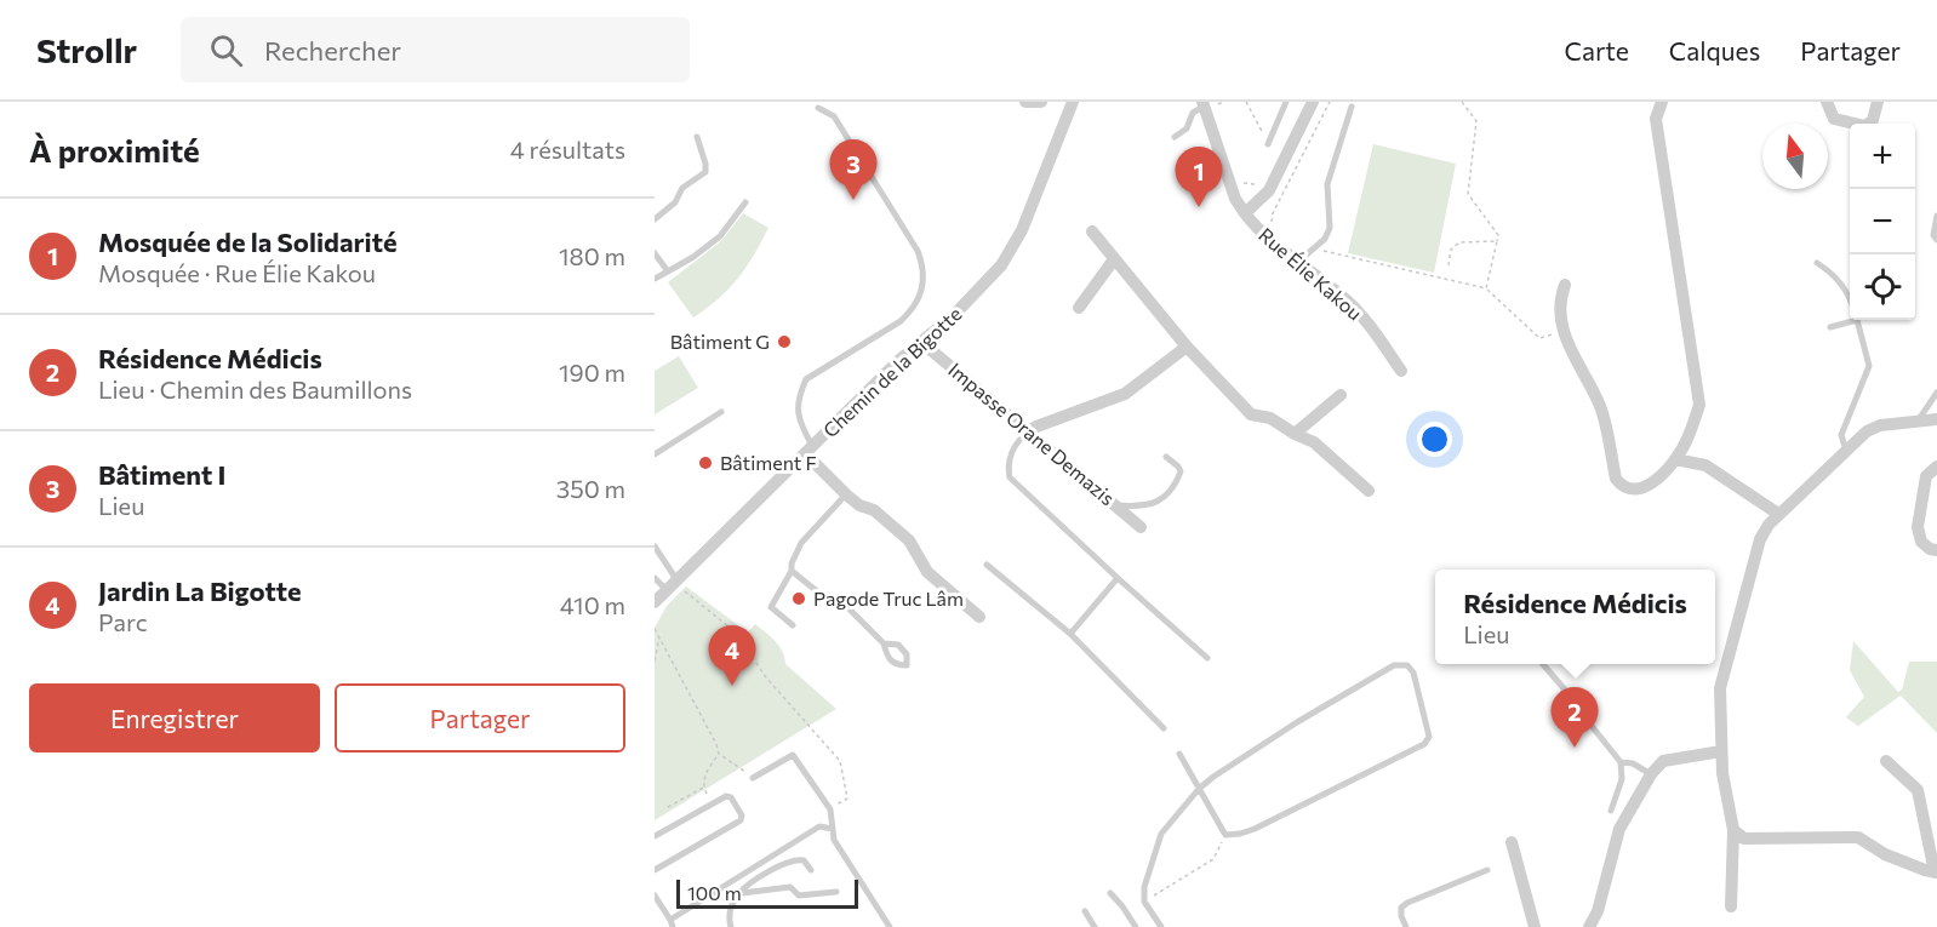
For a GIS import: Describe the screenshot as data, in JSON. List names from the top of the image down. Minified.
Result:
{"streets":{"street":["Rue Élie Kakou","Chemin de la Bigotte","Impasse Orane Demazis"]},"crossings":[["Chemin de la Bigotte","Impasse Orane Demazis"]],"places":["Bâtiment G","Bâtiment F","Pagode Truc Lâm"],"scale_bar":"100 m","north":"top","page":{"header":"Strollr","search":"Rechercher","nav":["Carte","Calques","Partager"],"heading":["À proximité","4 résultats"],"map_buttons":["+","−"],"pins":["3","1","4","2"],"list":[{"mark":"1","name":"Mosquée de la Solidarité","note":"Mosquée · Rue Élie Kakou","value":"180 m"},{"mark":"2","name":"Résidence Médicis","note":"Lieu · Chemin des Baumillons","value":"190 m"},{"mark":"3","name":"Bâtiment I","note":"Lieu","value":"350 m"},{"mark":"4","name":"Jardin La Bigotte","note":"Parc","value":"410 m"}],"popup":["Résidence Médicis","Lieu"],"buttons":["Enregistrer","Partager"],"scale":"100 m"}}
